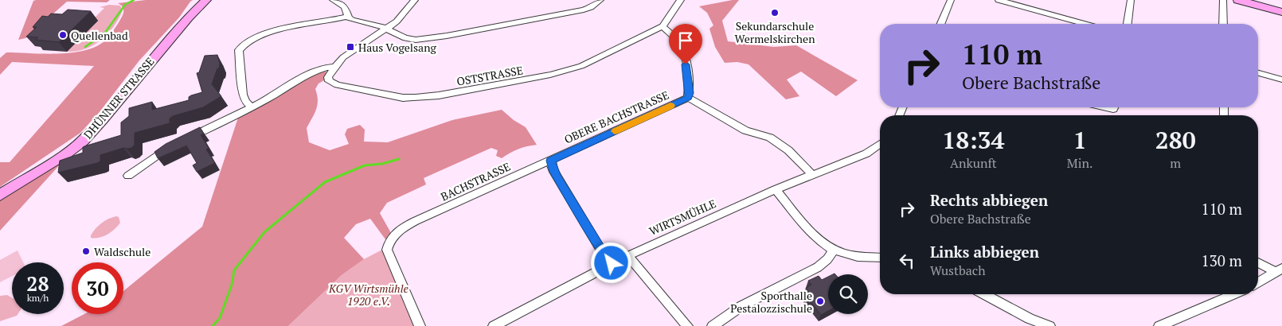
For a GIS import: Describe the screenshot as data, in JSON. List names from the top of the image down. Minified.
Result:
{"streets":{"main road":["DHÜNNER STRASSE"],"street":["OSTSTRASSE","OBERE BACHSTRASSE","BACHSTRASSE","WIRTSMÜHLE"]},"crossings":[["OBERE BACHSTRASSE","BACHSTRASSE"]],"parks":["KGV Wirtsmühle 1920 e.V."],"places":{"other":["Sekundarschule Wermelskirchen","Quellenbad","Waldschule","Sporthalle Pestalozzischule"],"transit":["Haus Vogelsang"]},"page":{"turn":["110 m","Obere Bachstraße"],"eta":["18:34","Ankunft","1","Min.","280","m"],"list":[{"name":"Rechts abbiegen","note":"Obere Bachstraße","value":"110 m"},{"name":"Links abbiegen","note":"Wustbach","value":"130 m"}],"speed":"28 km/h","limit":"30"}}
